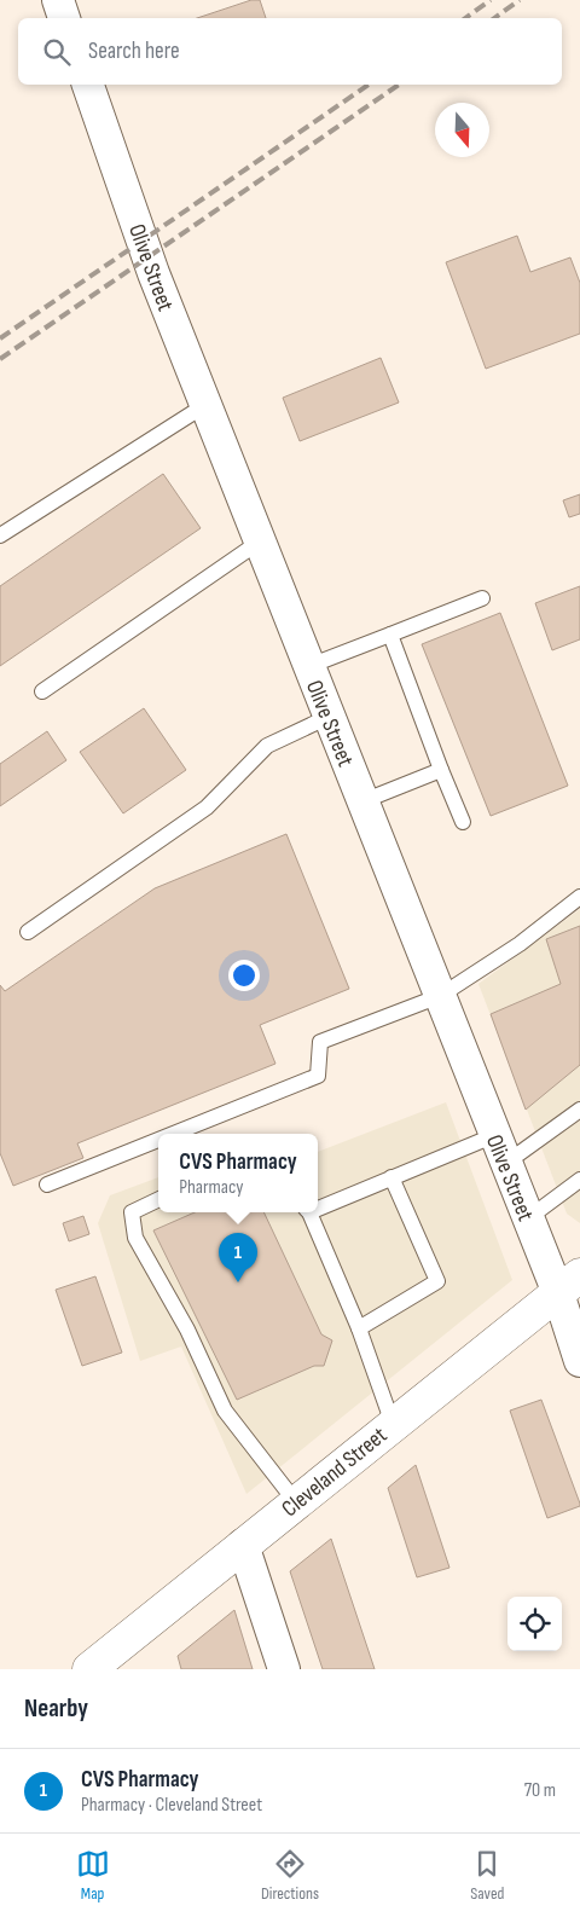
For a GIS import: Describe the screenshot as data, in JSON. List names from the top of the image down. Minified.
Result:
{"streets":{"main road":["Cleveland Street"],"street":["Olive Street"]},"crossings":[["Olive Street","Cleveland Street"]],"north":"bottom","page":{"search":"Search here","popup":["CVS Pharmacy","Pharmacy"],"pins":"1","heading":"Nearby","list":[{"mark":"1","name":"CVS Pharmacy","note":"Pharmacy · Cleveland Street","value":"70 m"}],"nav":["Map","Directions","Saved"]}}
